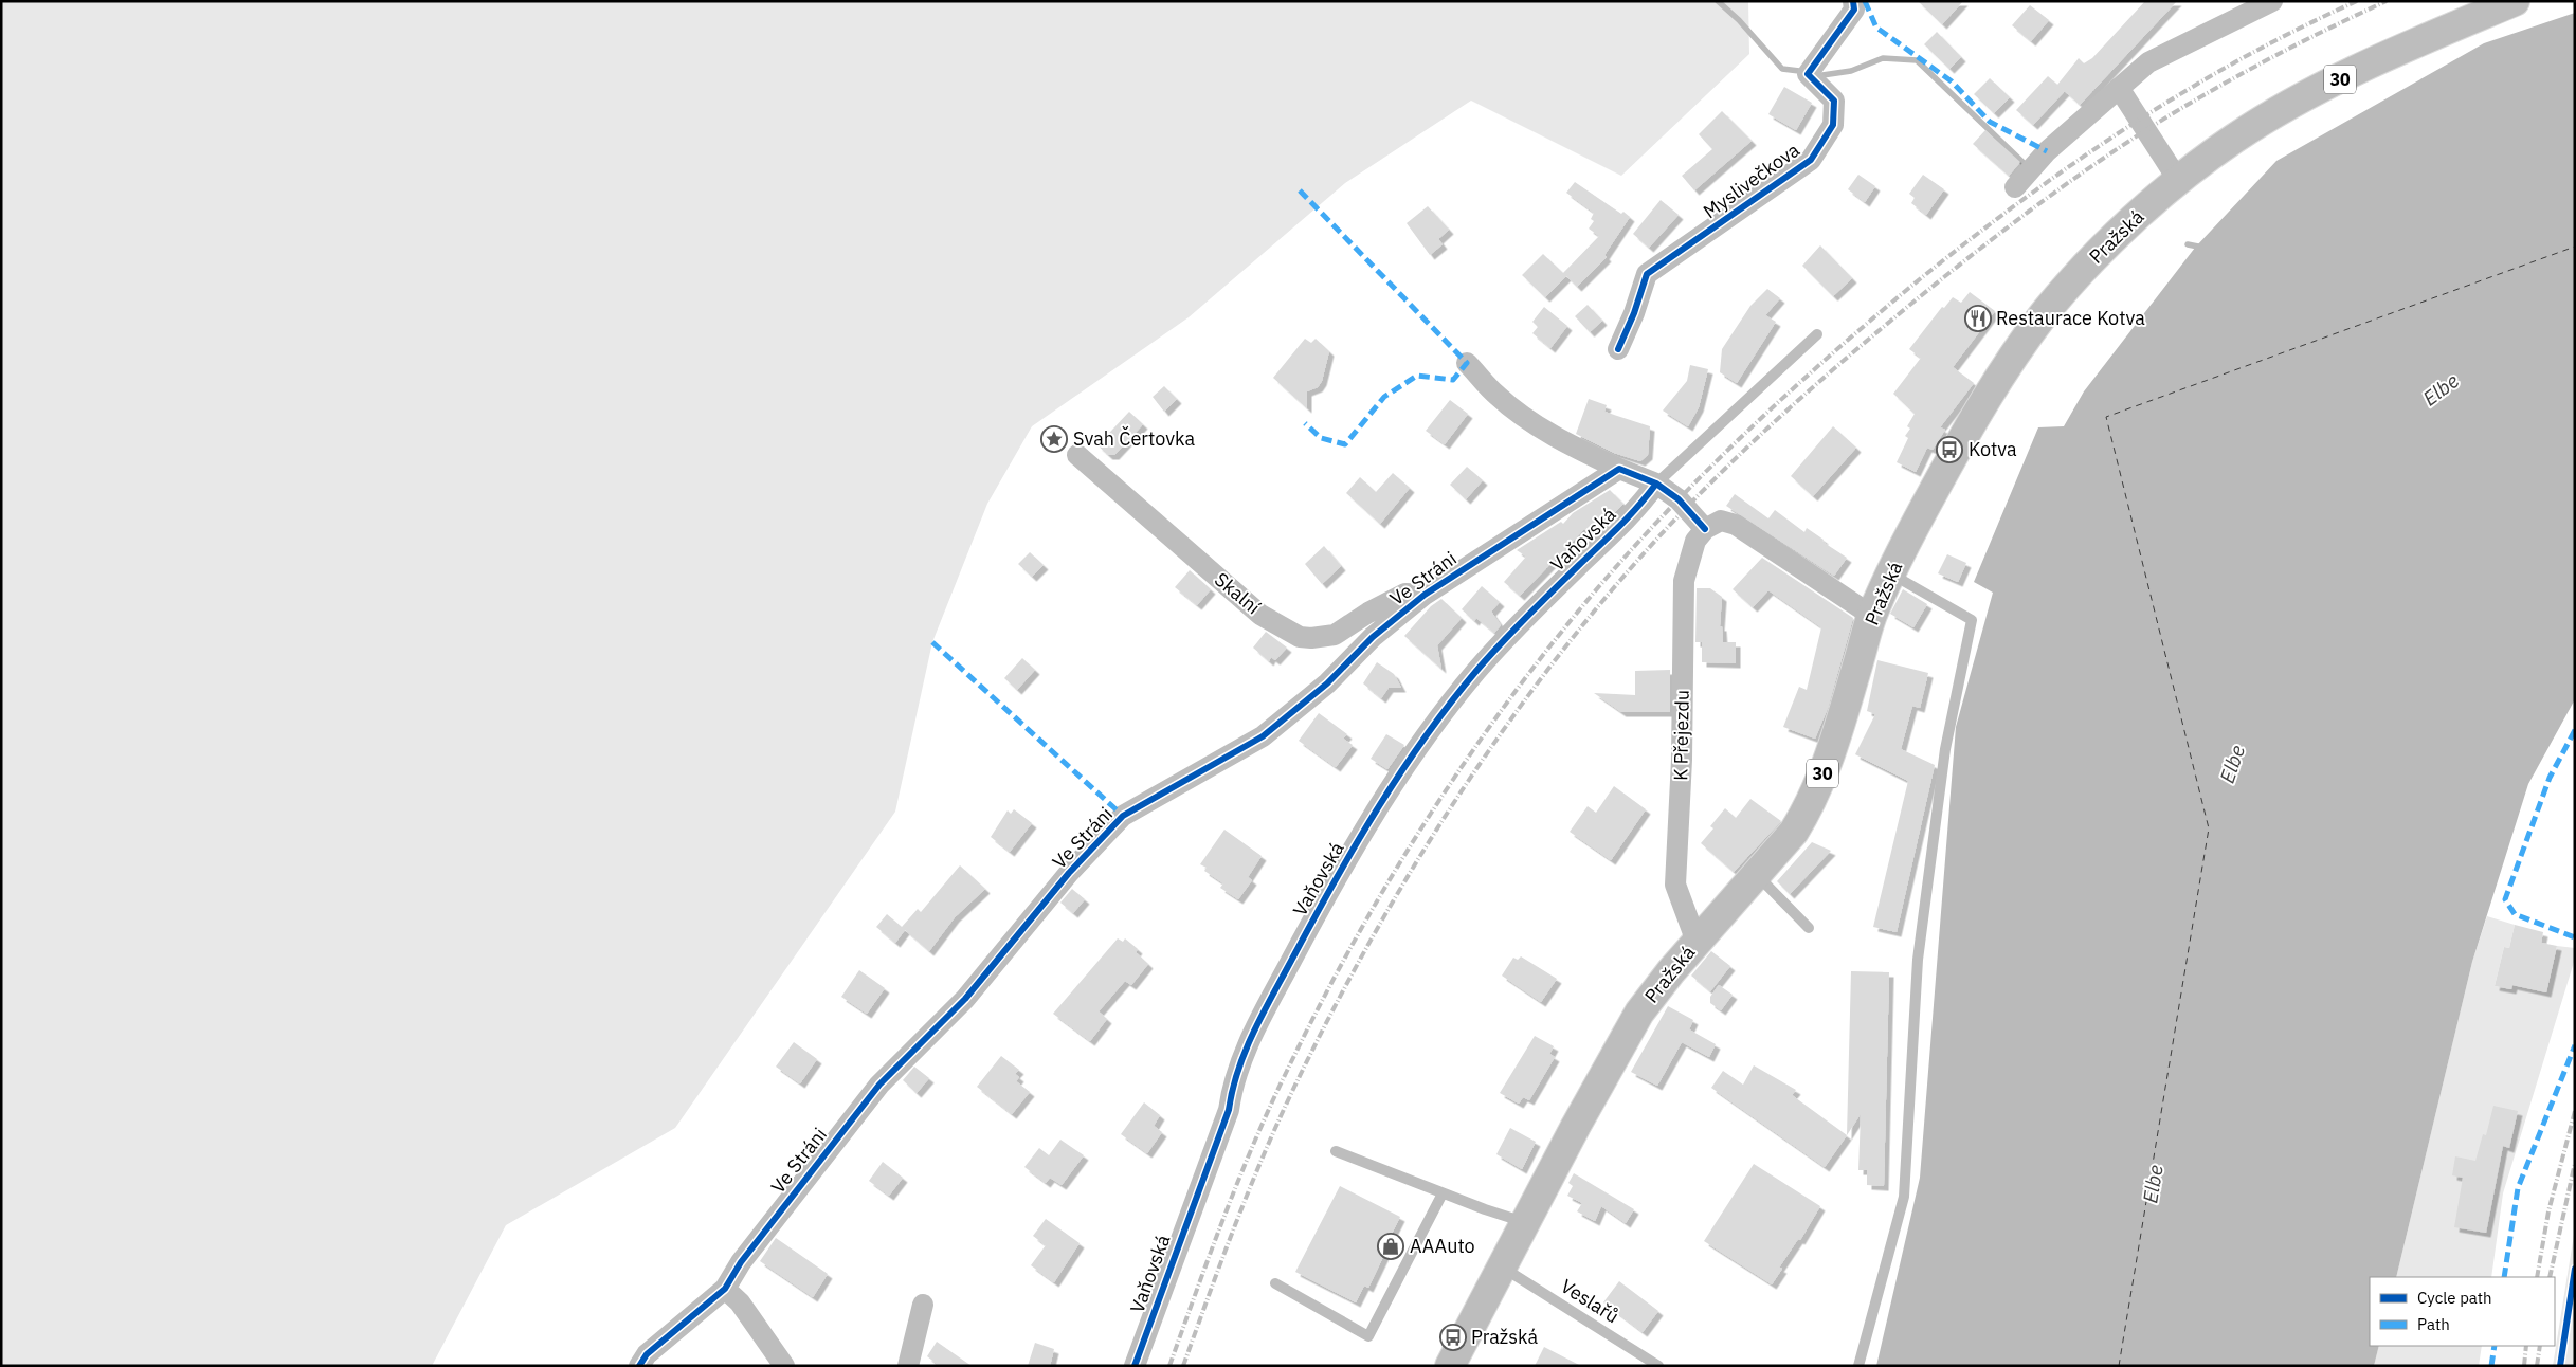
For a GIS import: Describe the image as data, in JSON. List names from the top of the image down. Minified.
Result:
{"streets":{"main road":["30","Pražská"],"street":["Myslivečkova","Vaňovská","Ve Stráni","Skalní","K Přejezdu"],"lane":["Veslařů"]},"crossings":[["Pražská","K Přejezdu"],["Pražská","Veslařů"],["Ve Stráni","Skalní"]],"water":["Elbe"],"places":{"restaurant":["Restaurace Kotva"],"place":["Svah Čertovka"],"bus stop":["Kotva","Pražská"],"shop":["AAAuto"]},"legend":["Cycle path","Path"]}
